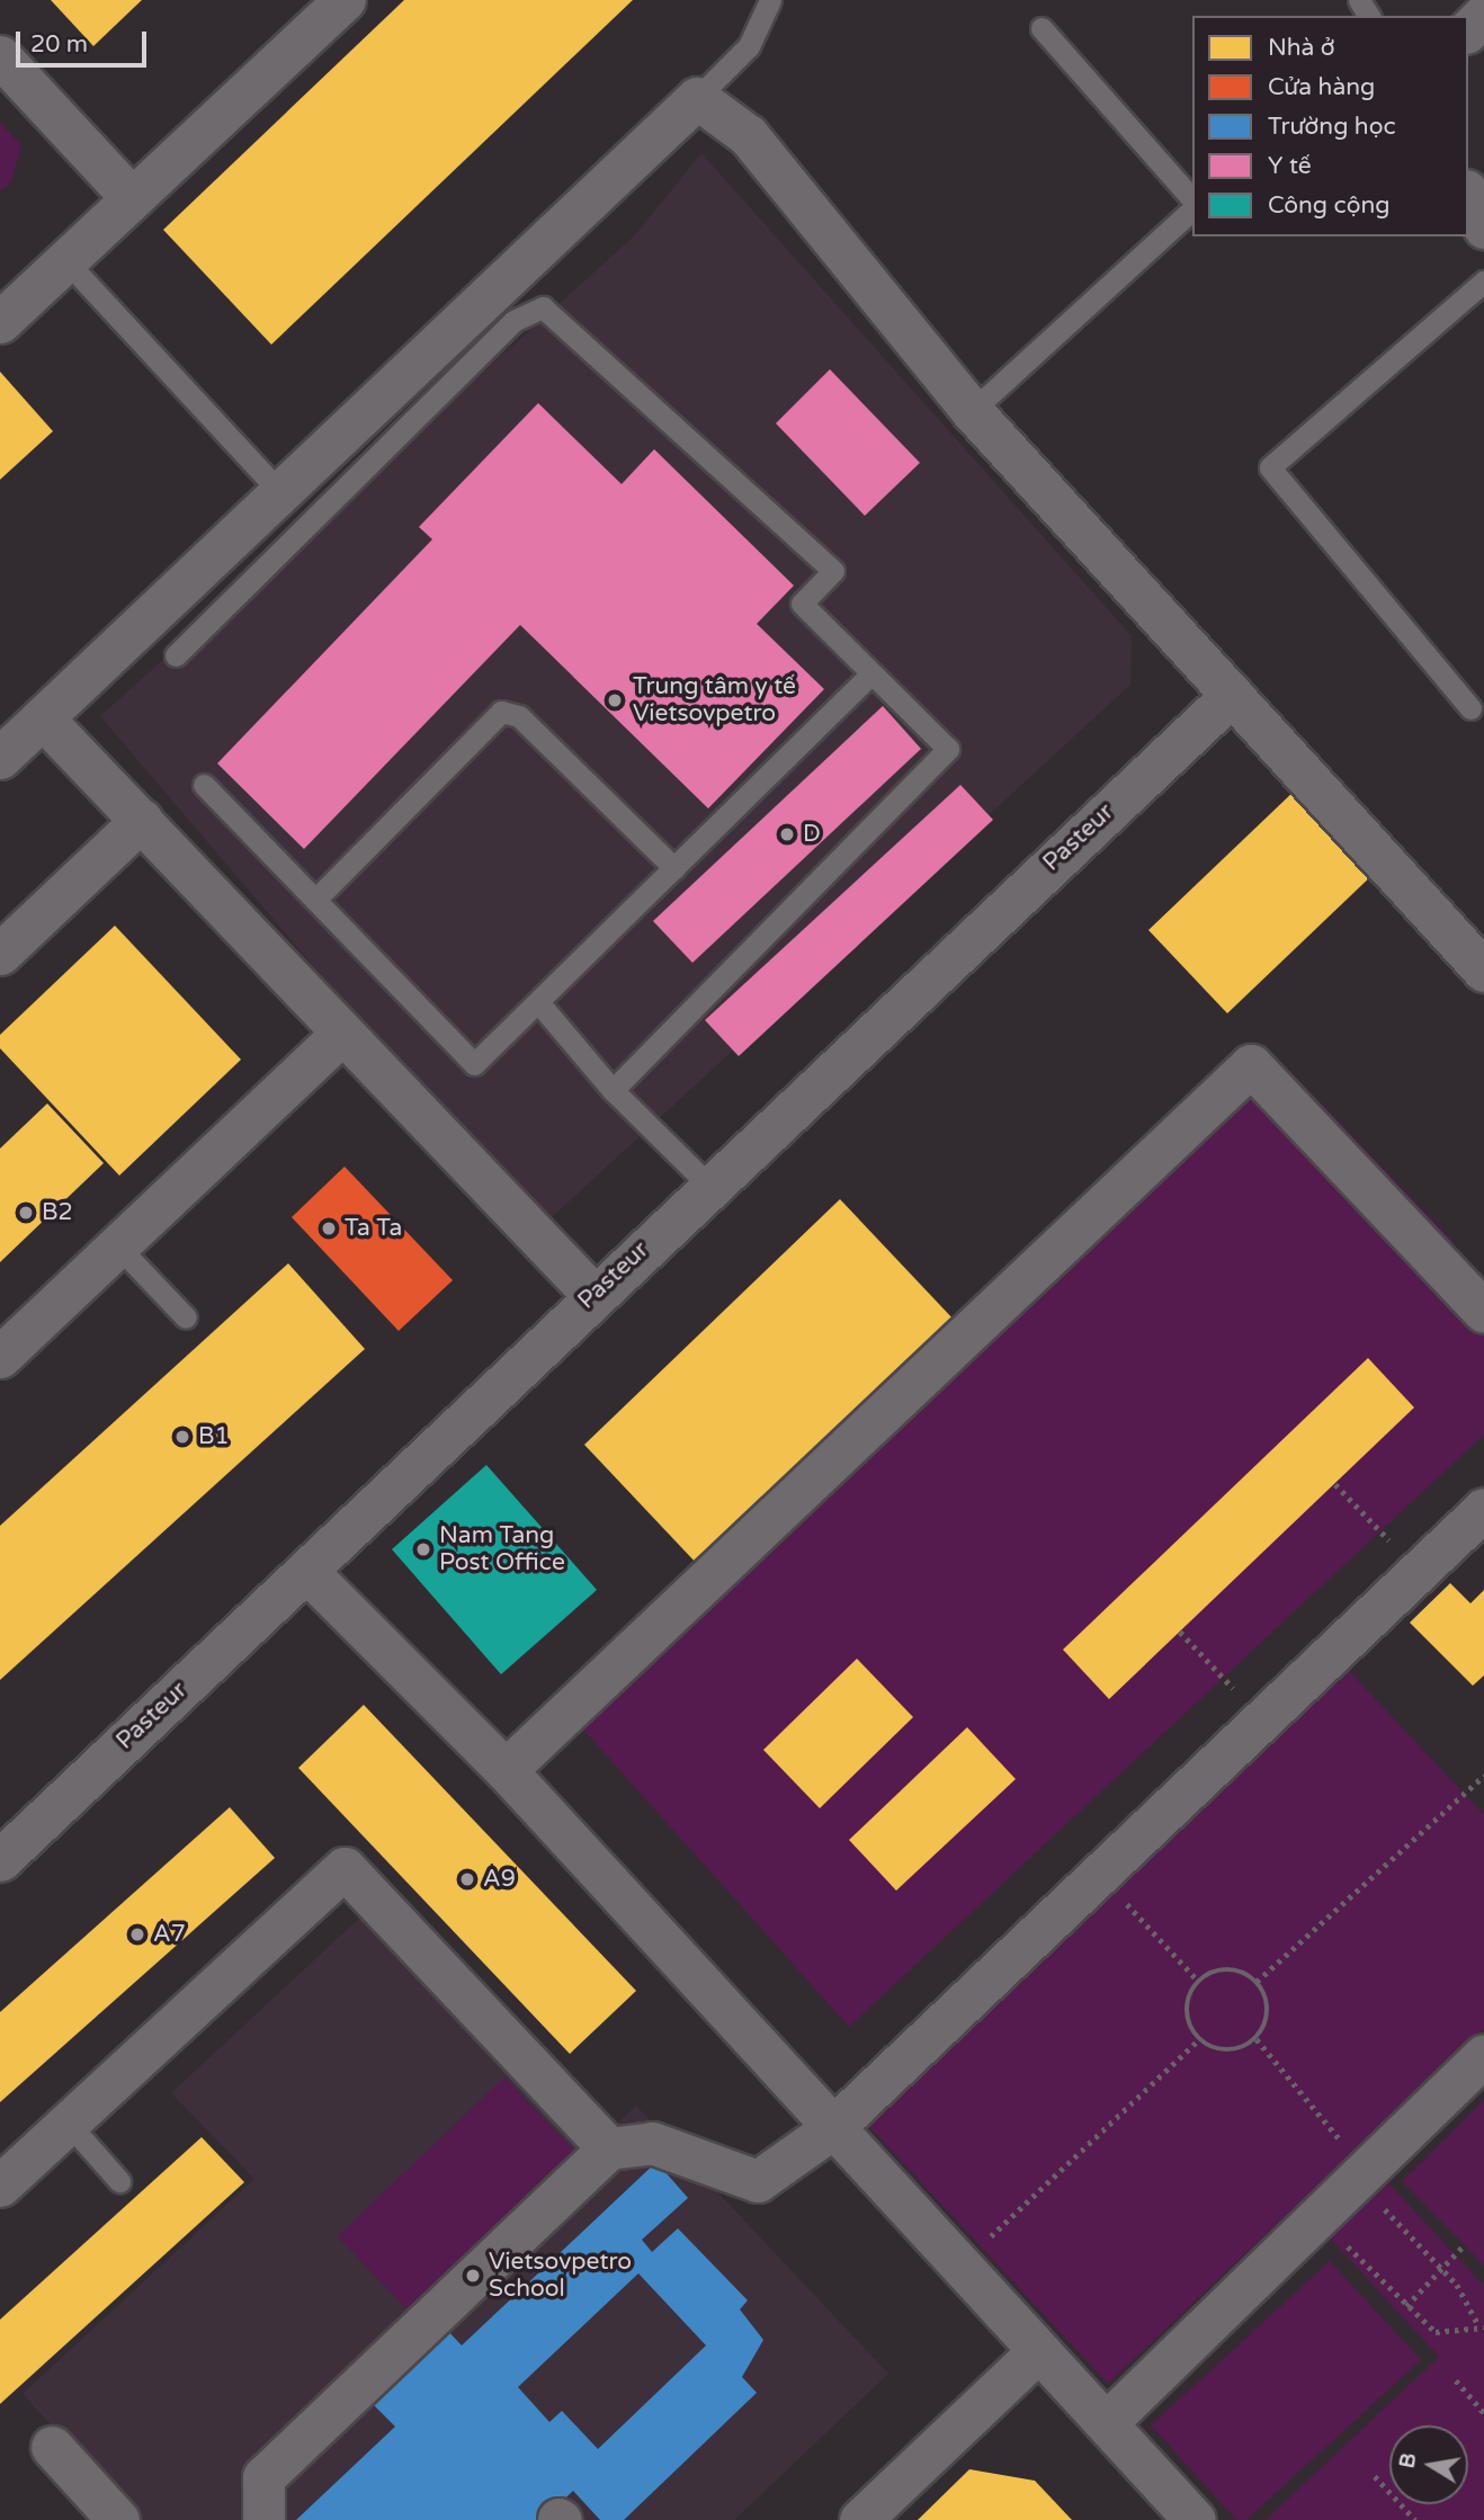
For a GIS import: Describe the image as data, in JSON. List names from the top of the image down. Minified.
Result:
{"streets":{"street":["Pasteur"]},"places":["Trung tâm y tế Vietsovpetro","D","B2","Ta Ta","B1","Nam Tang Post Office","A9","A7","Vietsovpetro School"],"legend":["Nhà ở","Cửa hàng","Trường học","Y tế","Công cộng"],"scale_bar":"20 m","north":"left"}
